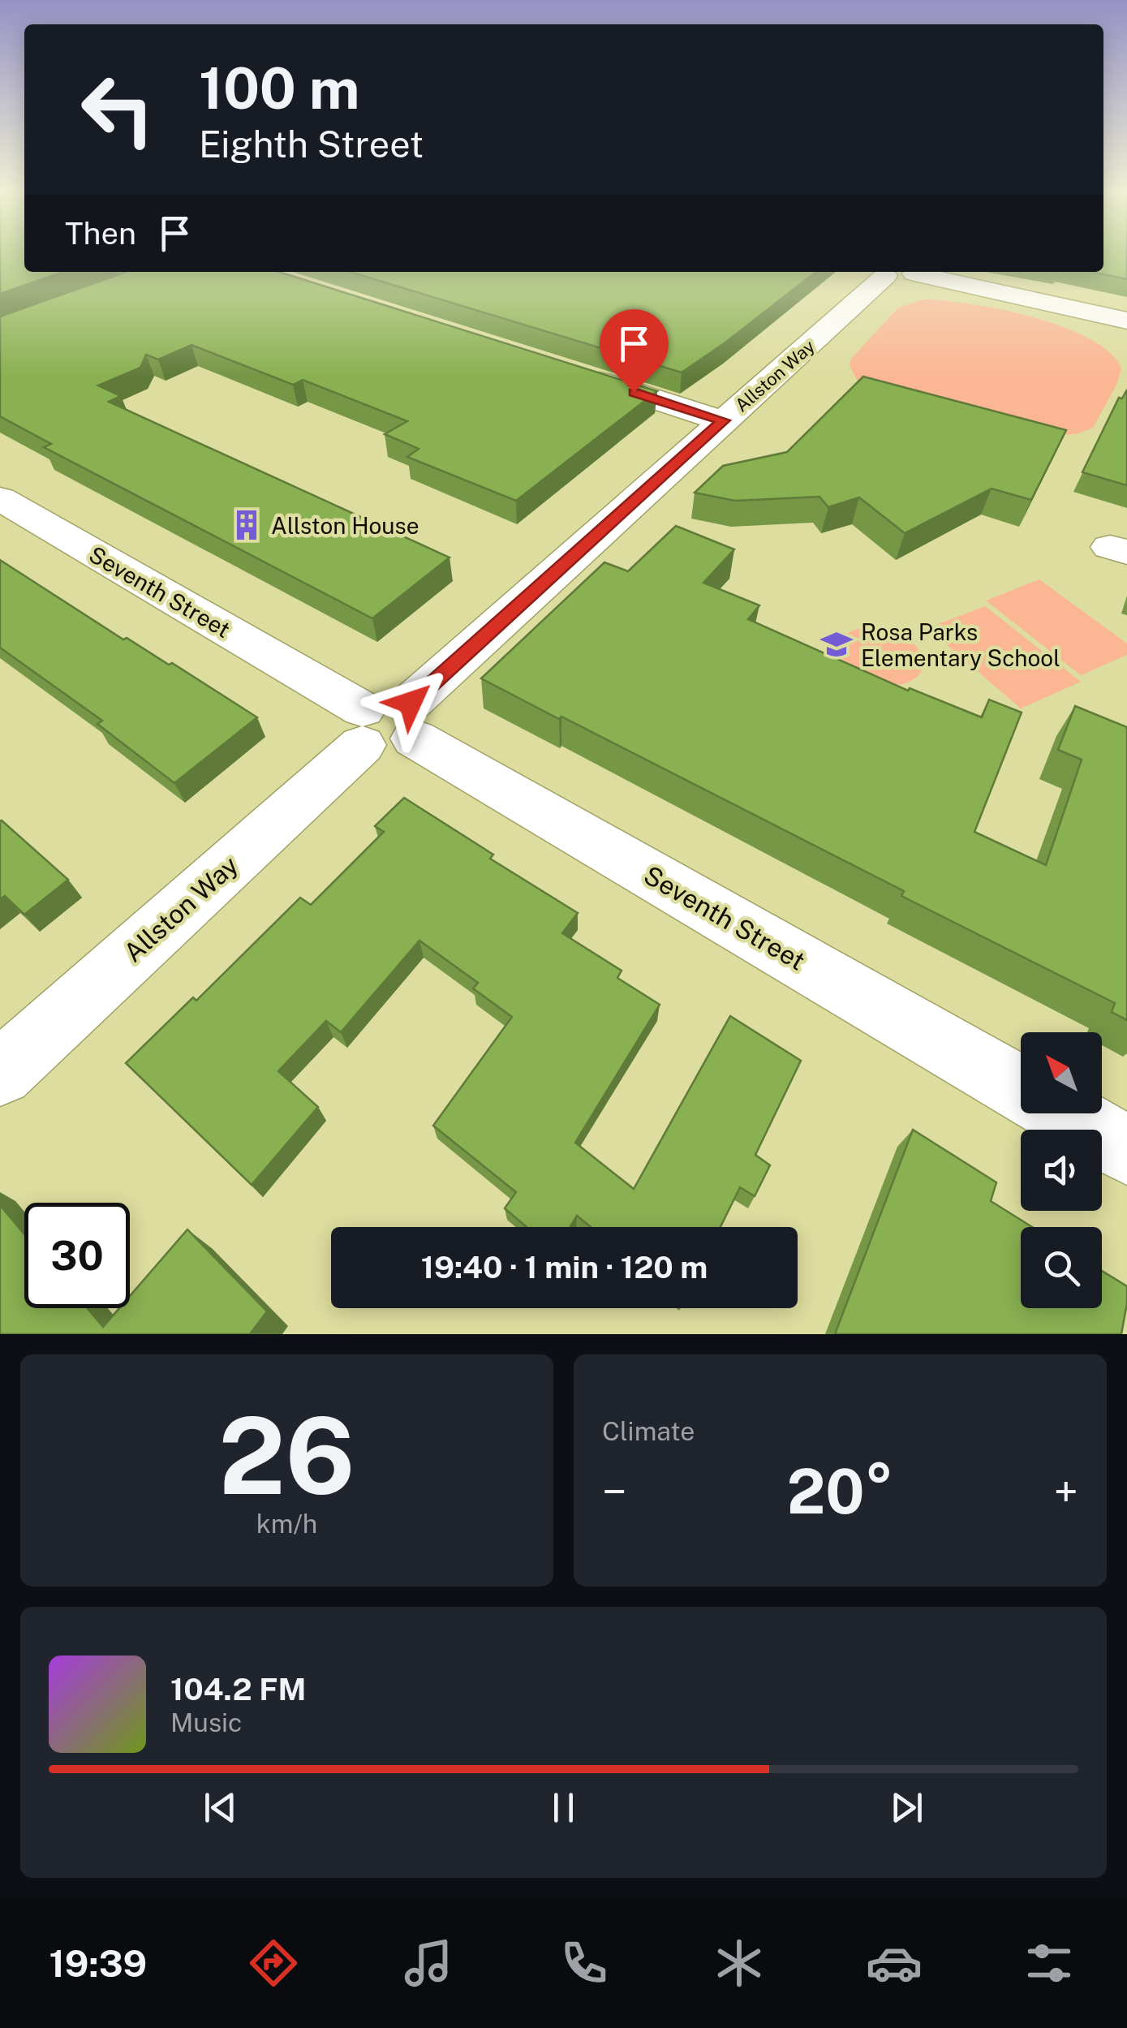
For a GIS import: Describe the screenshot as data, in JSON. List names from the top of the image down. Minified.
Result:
{"streets":{"street":["Allston Way","Seventh Street"]},"crossings":[["Allston Way","Seventh Street"]],"places":{"building":["Allston House"],"school or university":["Rosa Parks Elementary School"]},"north":"top left","page":{"turn":["100 m","Eighth Street"],"then":"Then","limit":"30","trip":"19:40 · 1 min · 120 m","tile":[["26","km/h"],"Climate"],"heat":["−","20°","+"],"song":["104.2 FM","Music"],"tabs":"19:39"}}
